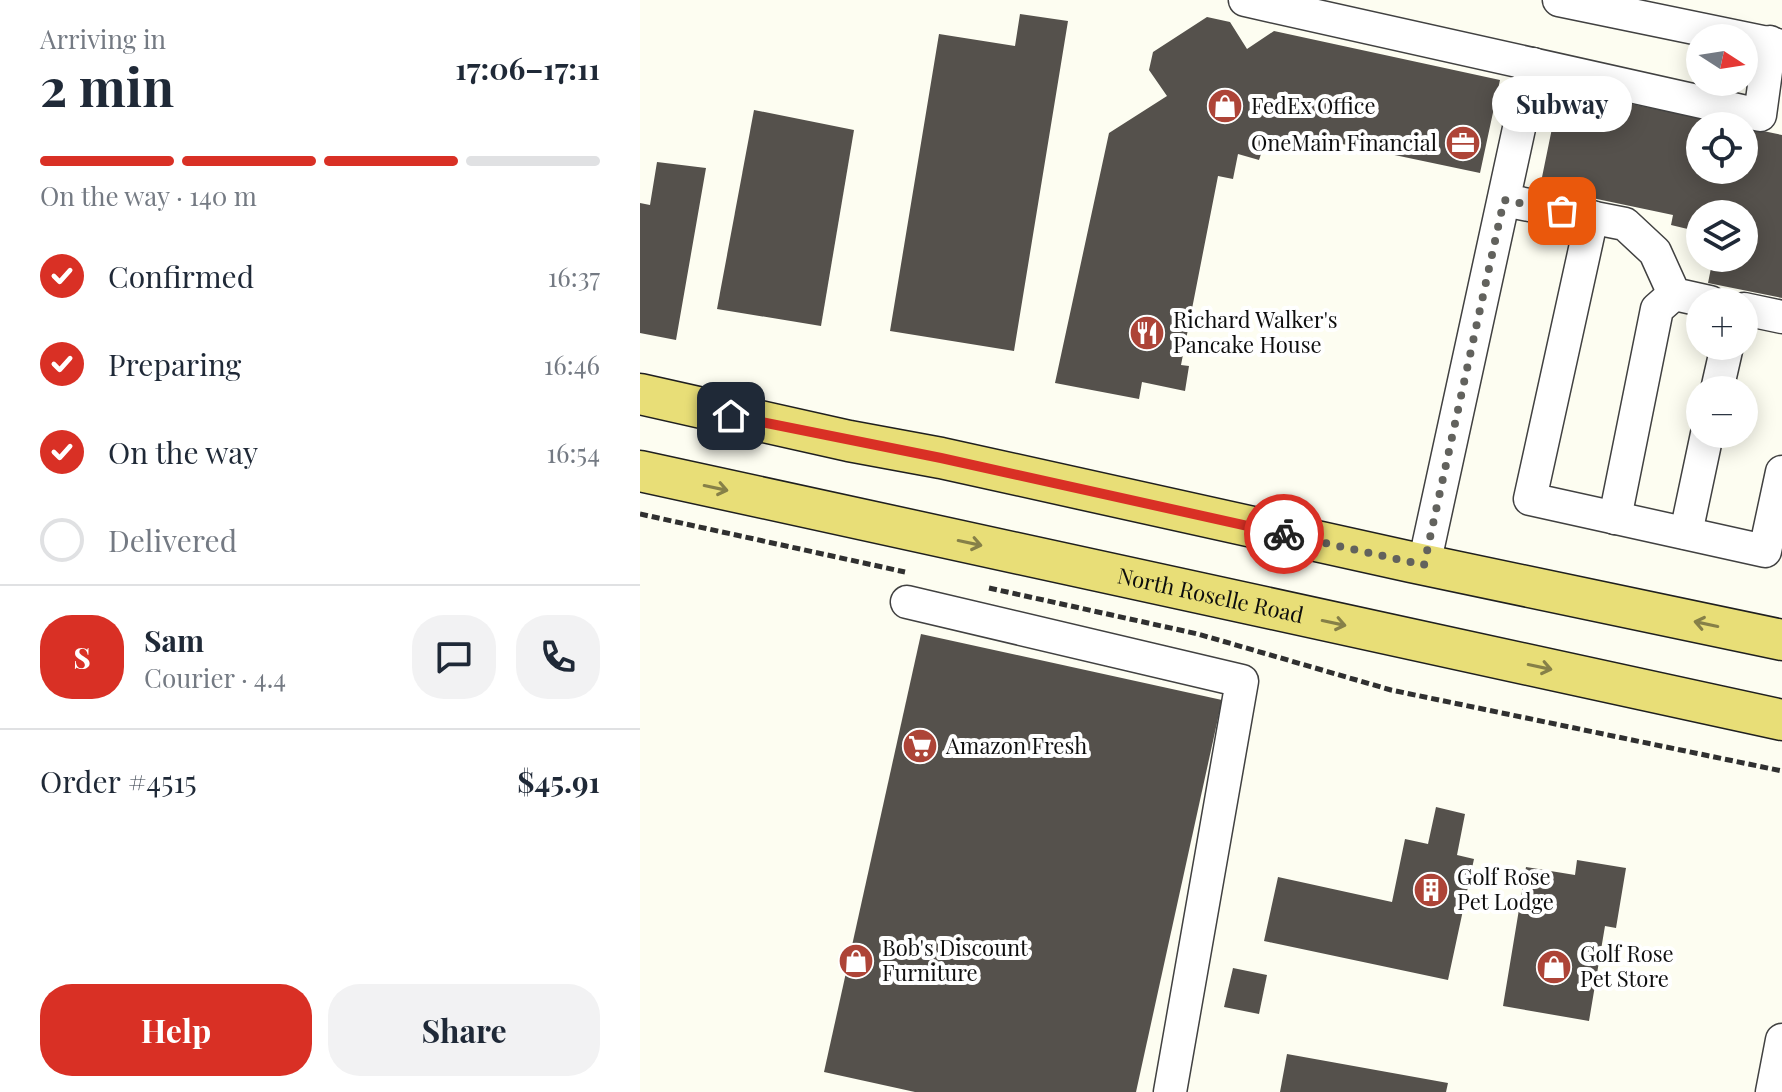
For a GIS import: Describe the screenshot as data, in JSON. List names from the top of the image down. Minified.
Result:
{"streets":{"main road":["North Roselle Road"]},"places":{"shop":["FedEx Office","Bob's Discount Furniture","Golf Rose Pet Store"],"office":["OneMain Financial"],"other":["Subway"],"restaurant":["Richard Walker's Pancake House"],"supermarket":["Amazon Fresh"],"building":["Golf Rose Pet Lodge"]},"north":"right","page":{"heading":["2 min","Arriving in","17:06–17:11"],"panel":["Sam","Courier · 4.4","Order #4515","$45.91"],"map_buttons":["+","−"],"bubble":"Subway","bar":"On the way · 140 m","list":[["Confirmed","16:37"],["Preparing","16:46"],["On the way","16:54"],"Delivered"],"round":"S","buttons":["Help","Share"]}}
